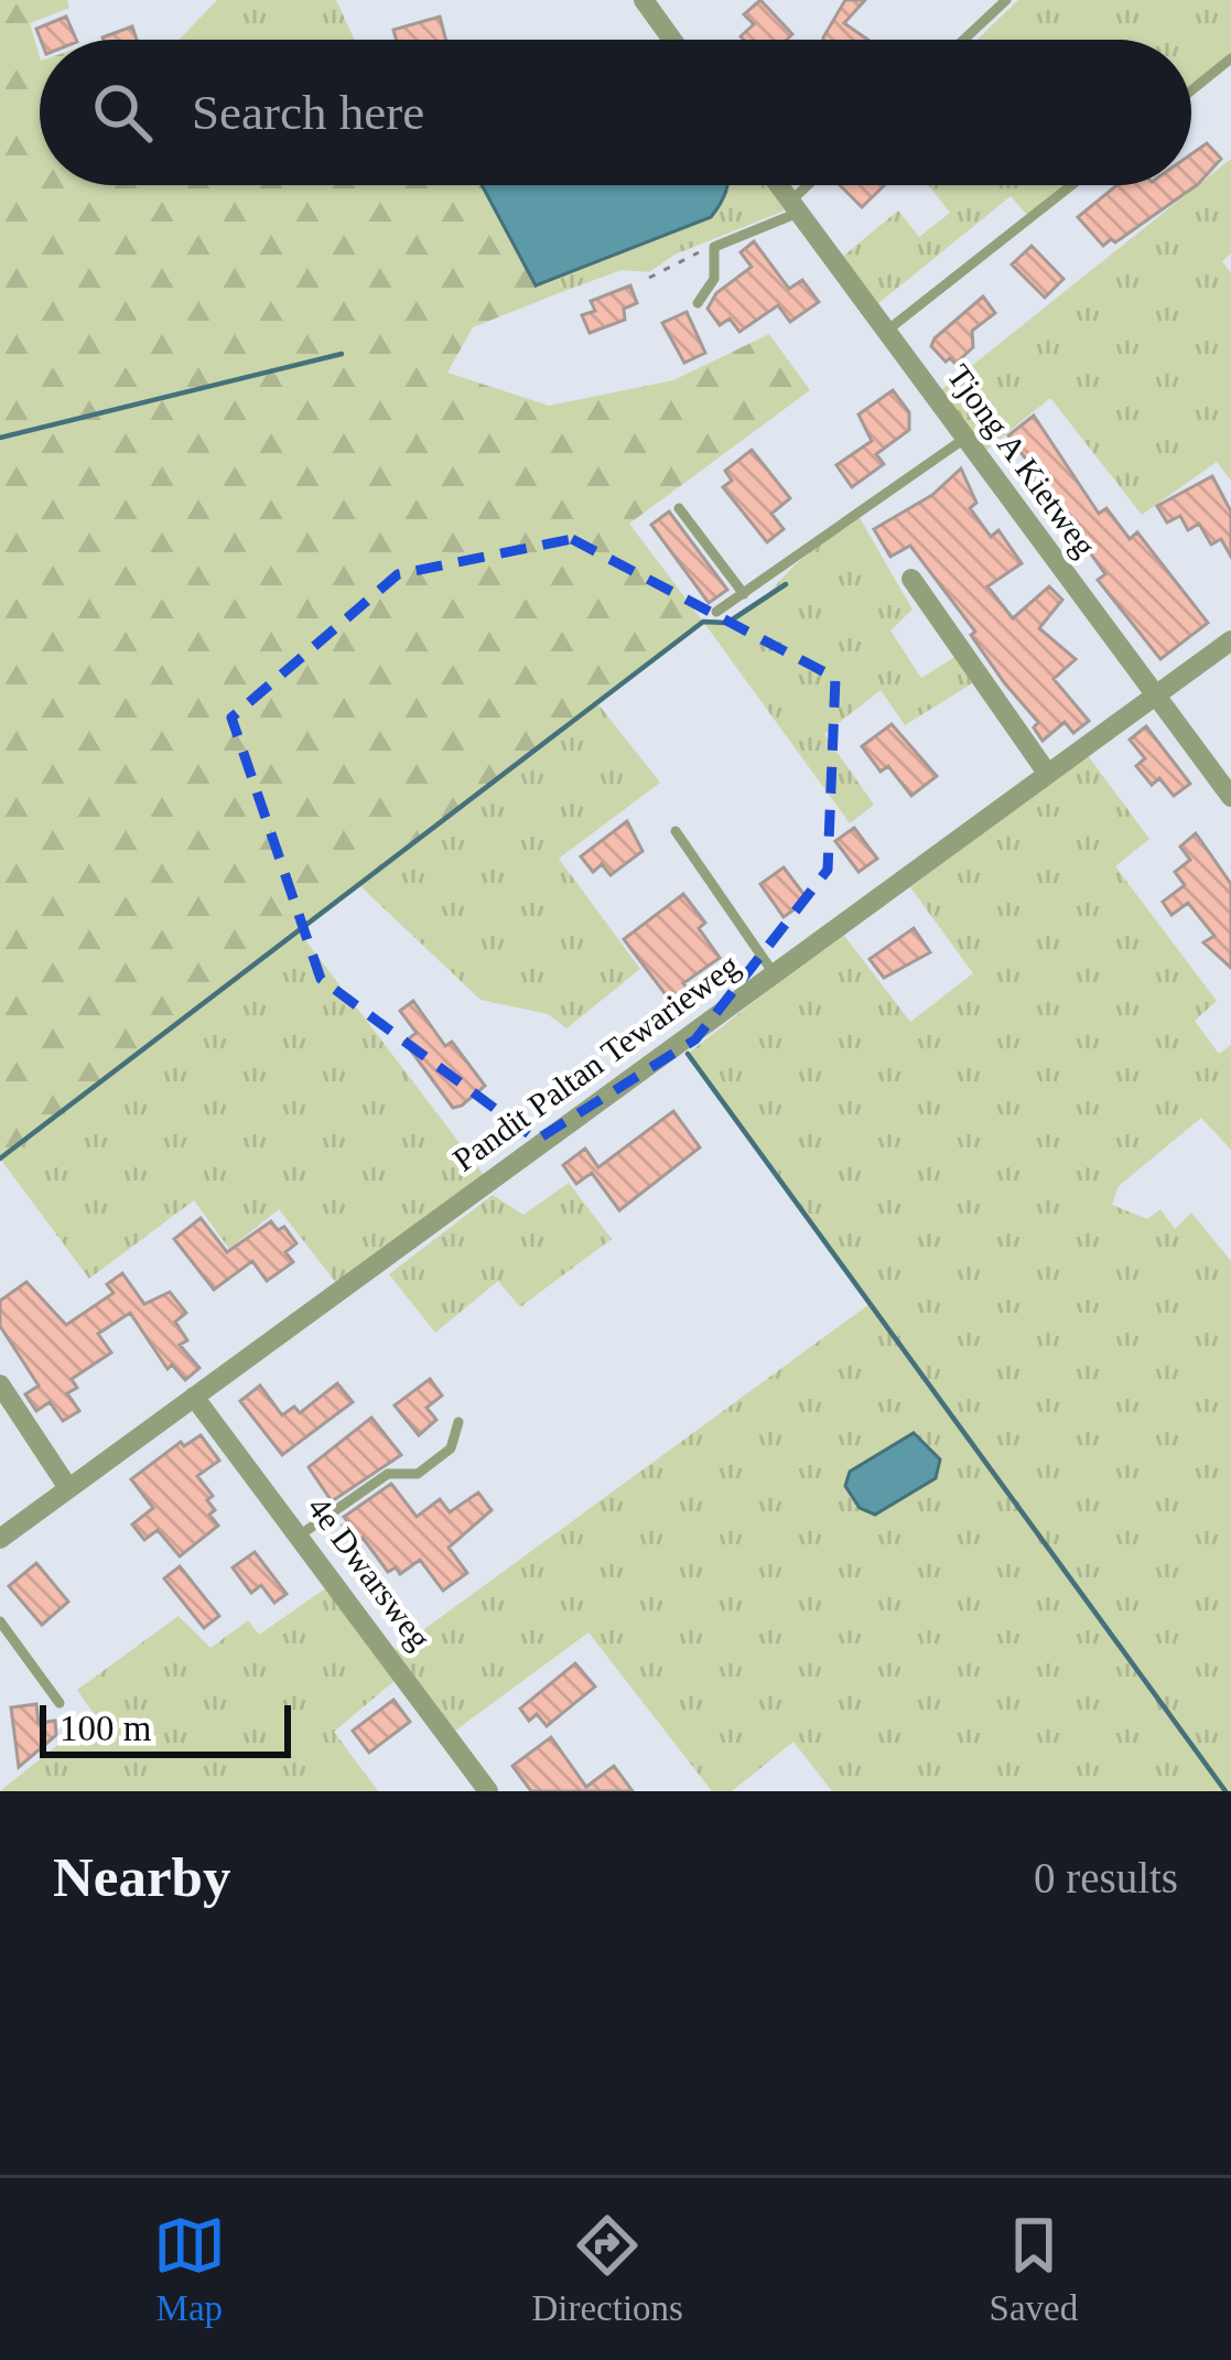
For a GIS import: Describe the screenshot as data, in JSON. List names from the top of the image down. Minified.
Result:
{"streets":{"street":["Tjong A Kietweg","Pandit Paltan Tewarieweg","4e Dwarsweg"]},"crossings":[["Tjong A Kietweg","Pandit Paltan Tewarieweg"],["Pandit Paltan Tewarieweg","4e Dwarsweg"]],"scale_bar":"100 m","page":{"search":"Search here","scale":"100 m","heading":["Nearby","0 results"],"nav":["Map","Directions","Saved"]}}
